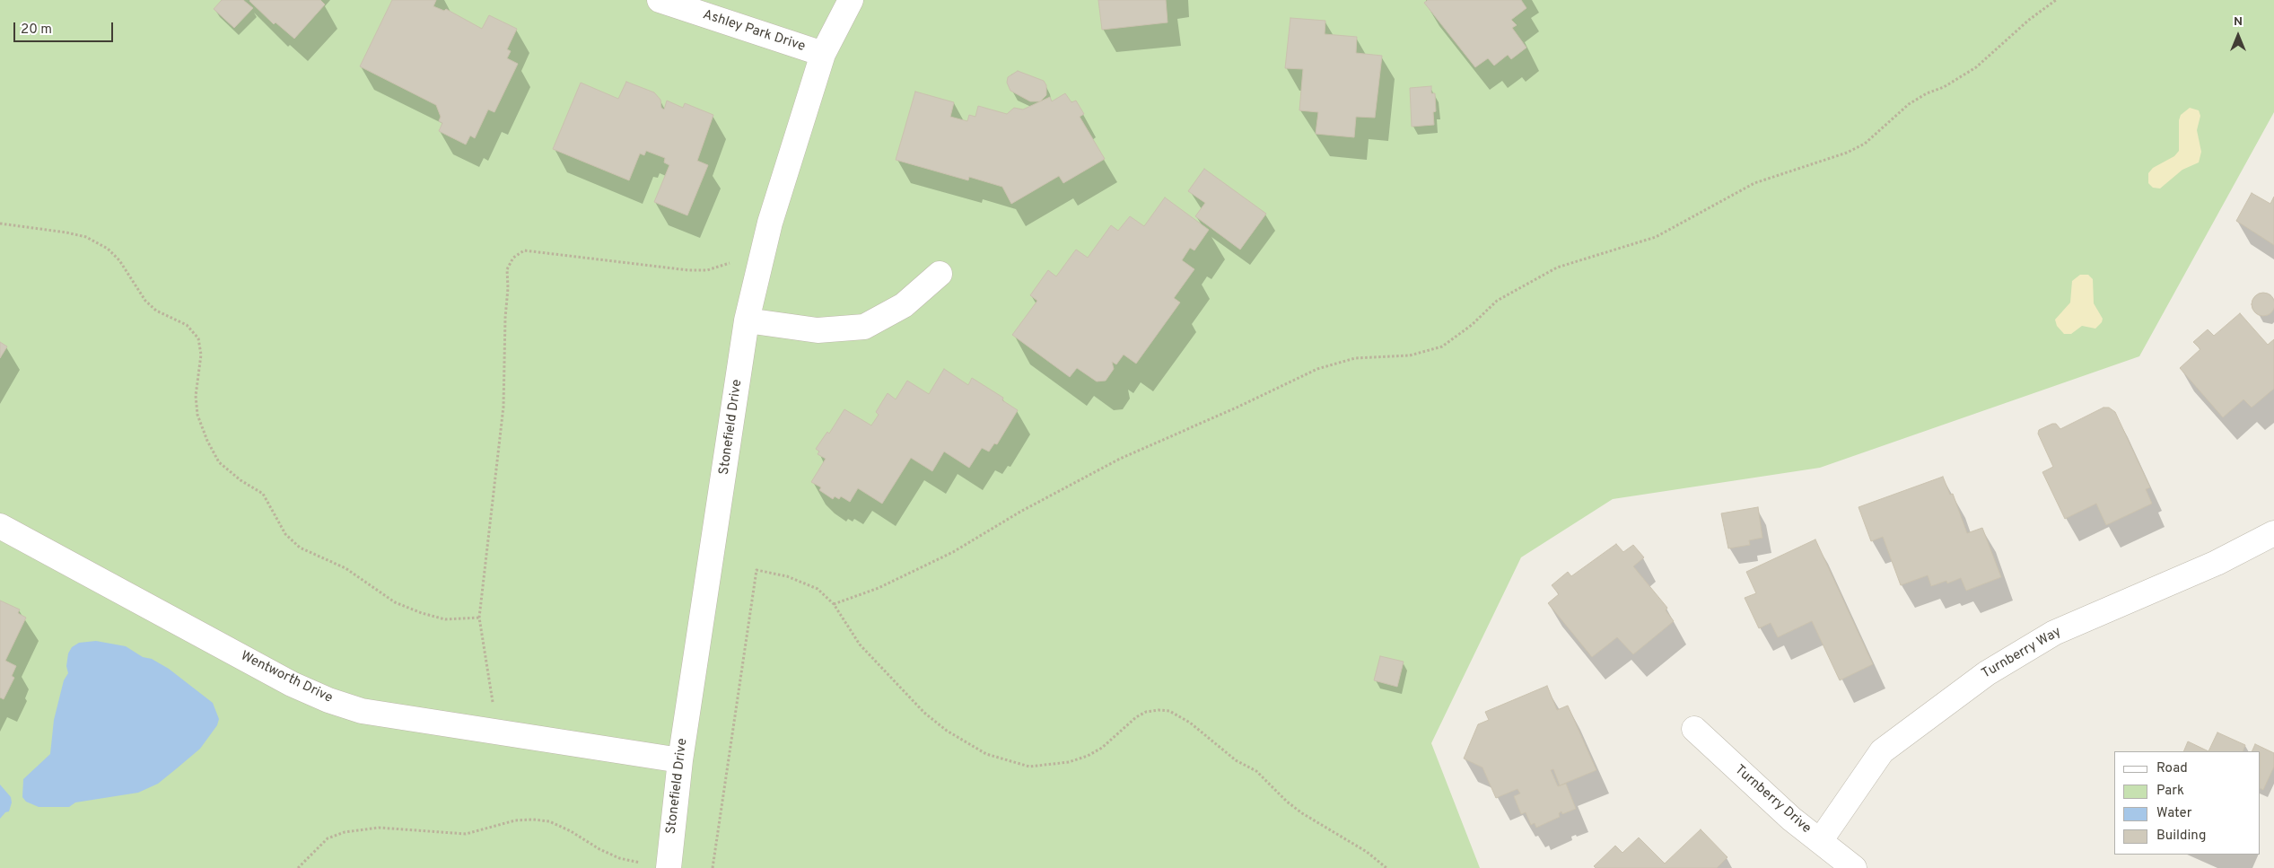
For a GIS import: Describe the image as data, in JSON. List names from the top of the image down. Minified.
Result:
{"streets":{"street":["Ashley Park Drive","Stonefield Drive","Turnberry Way","Wentworth Drive","Turnberry Drive"]},"crossings":[["Ashley Park Drive","Stonefield Drive"],["Stonefield Drive","Wentworth Drive"],["Turnberry Way","Turnberry Drive"]],"legend":["Road","Park","Water","Building"],"scale_bar":"20 m","north":"top"}
